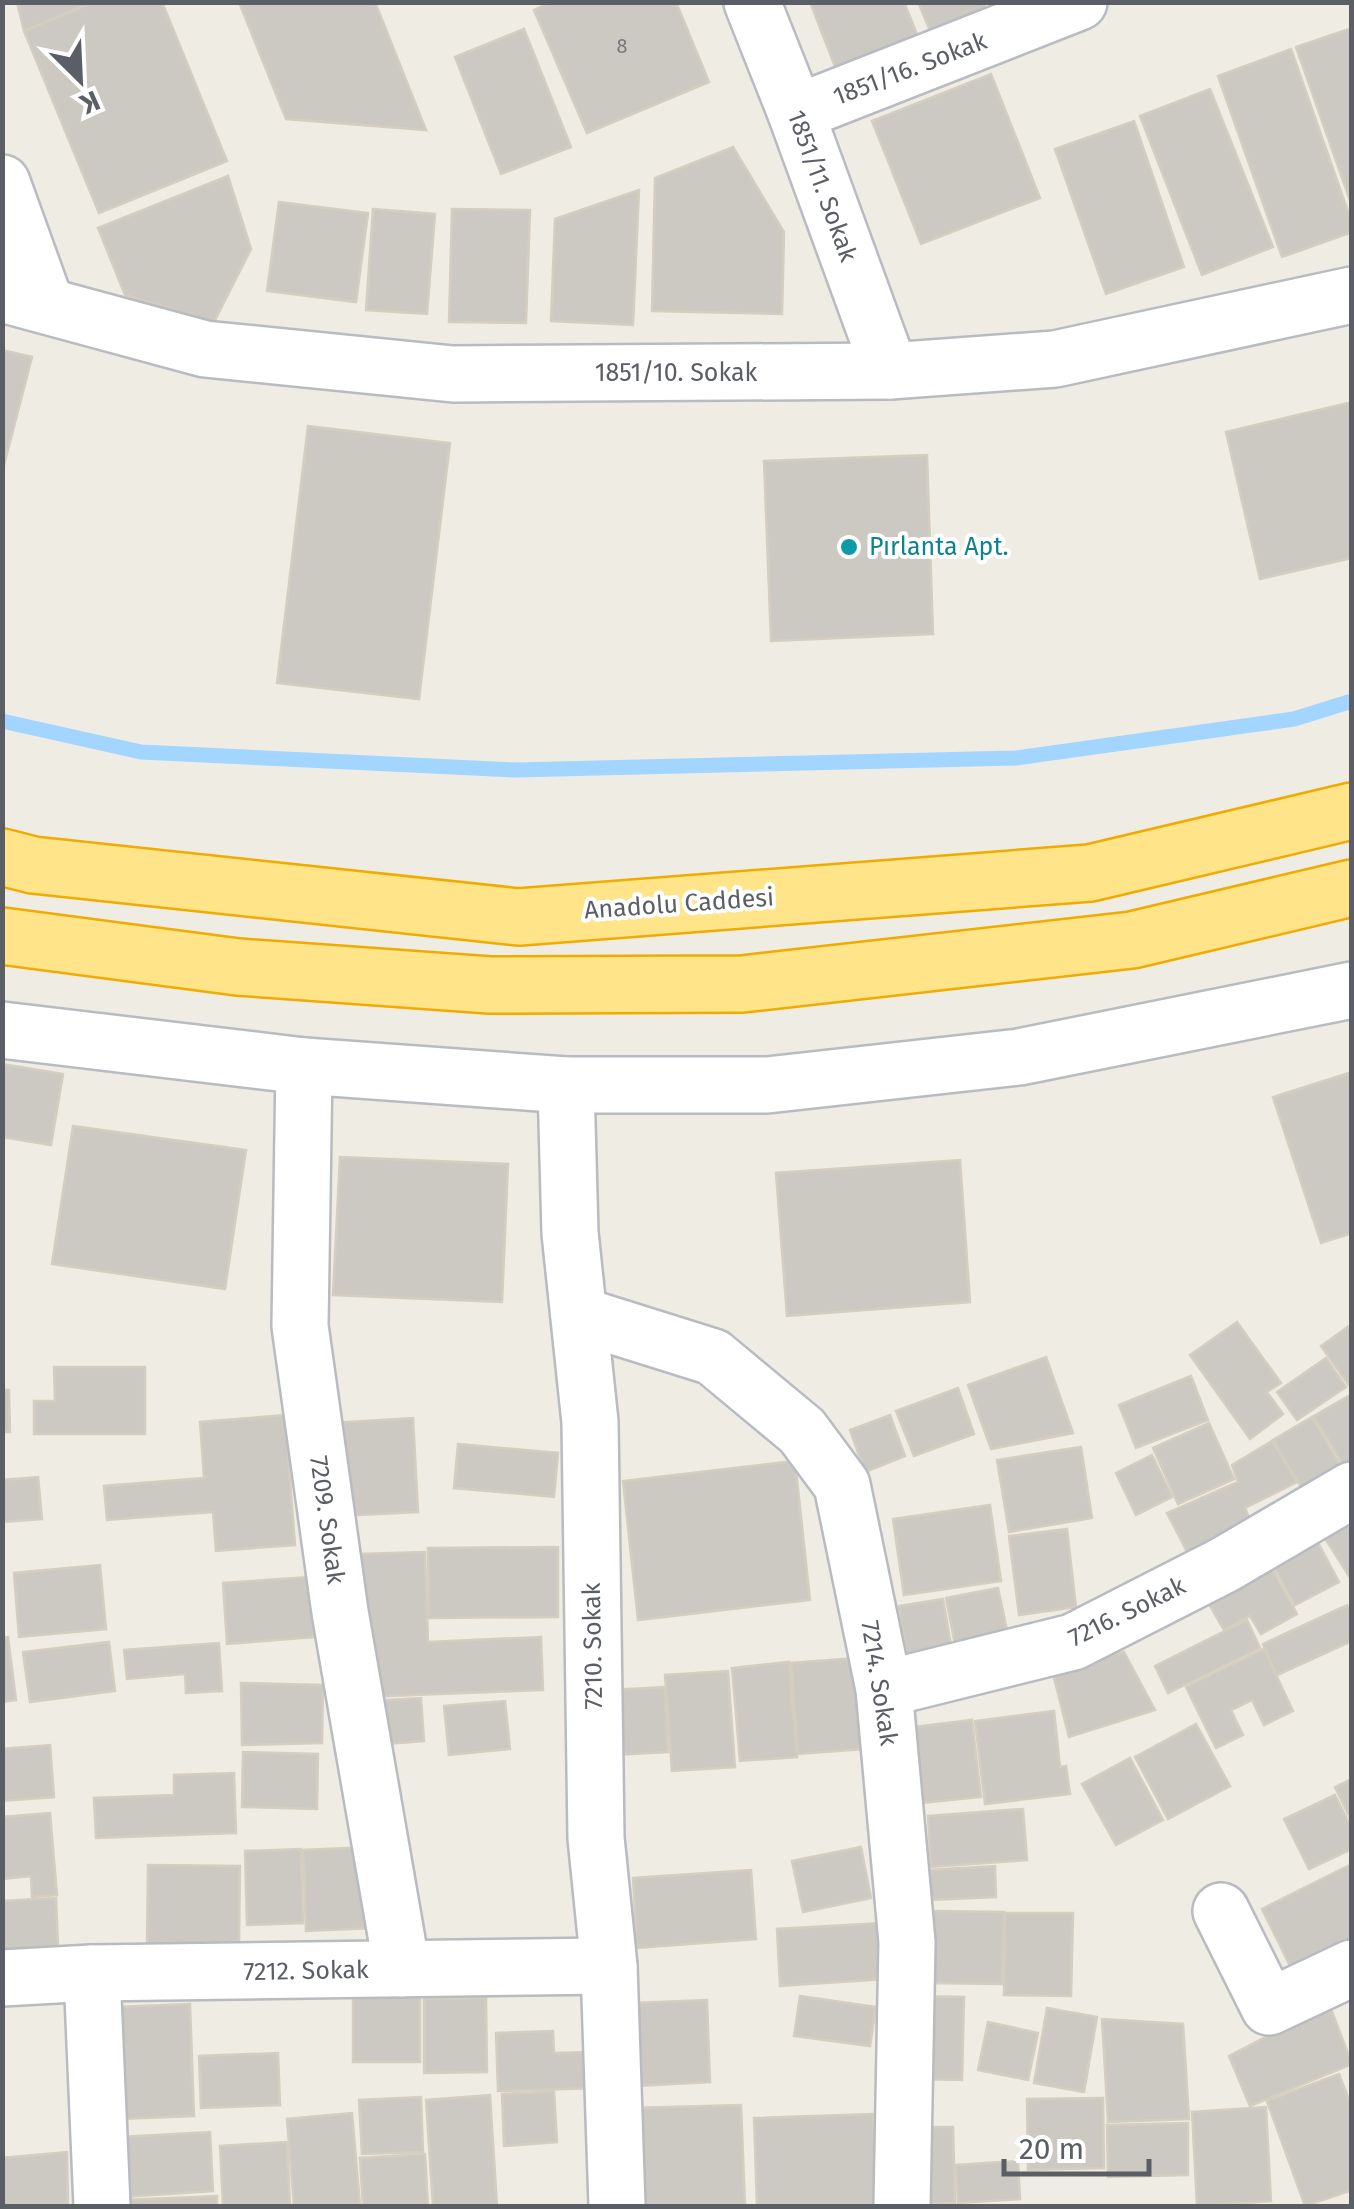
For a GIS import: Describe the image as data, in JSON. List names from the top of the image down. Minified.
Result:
{"streets":{"highway":["Anadolu Caddesi"],"street":["1851/16. Sokak","1851/11. Sokak","1851/10. Sokak","7209. Sokak","7216. Sokak","7210. Sokak","7214. Sokak","7212. Sokak"]},"crossings":[["1851/16. Sokak","1851/11. Sokak"],["1851/11. Sokak","1851/10. Sokak"],["7209. Sokak","7212. Sokak"],["7216. Sokak","7214. Sokak"],["7210. Sokak","7214. Sokak"],["7210. Sokak","7212. Sokak"]],"places":["Pırlanta Apt."],"house_numbers":["8"],"scale_bar":"20 m","north":"bottom right"}
